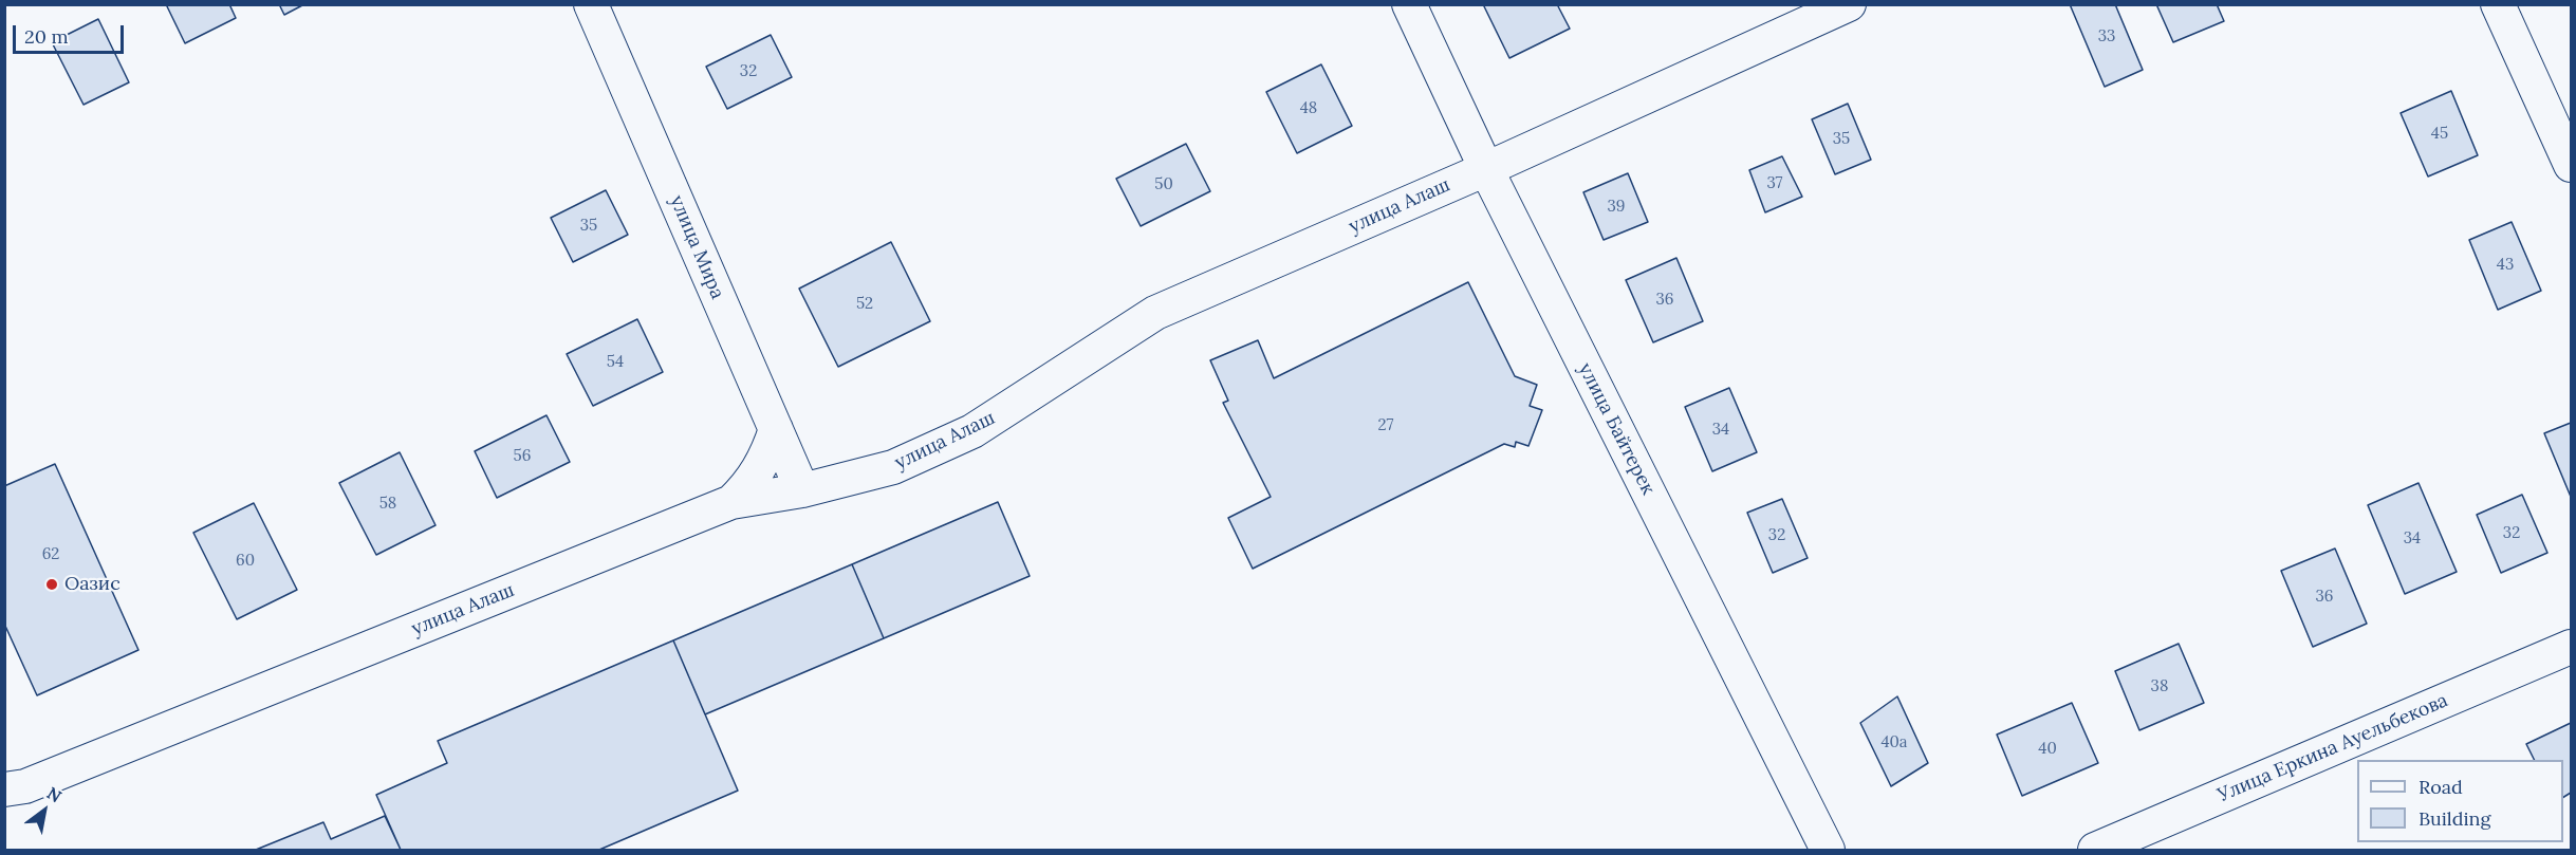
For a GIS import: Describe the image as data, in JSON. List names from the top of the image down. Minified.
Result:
{"streets":{"street":["улица Алаш","улица Мира","улица Байтерек","Улица Еркина Ауельбекова"]},"crossings":[["улица Алаш","улица Мира"],["улица Алаш","улица Байтерек"]],"places":["Оазис"],"house_numbers":["33","32","48","45","35","37","50","39","35","43","36","52","54","27","34","56","58","32","32","34","62","60","36","38","40а","40"],"legend":["Road","Building"],"scale_bar":"20 m","north":"top right"}
